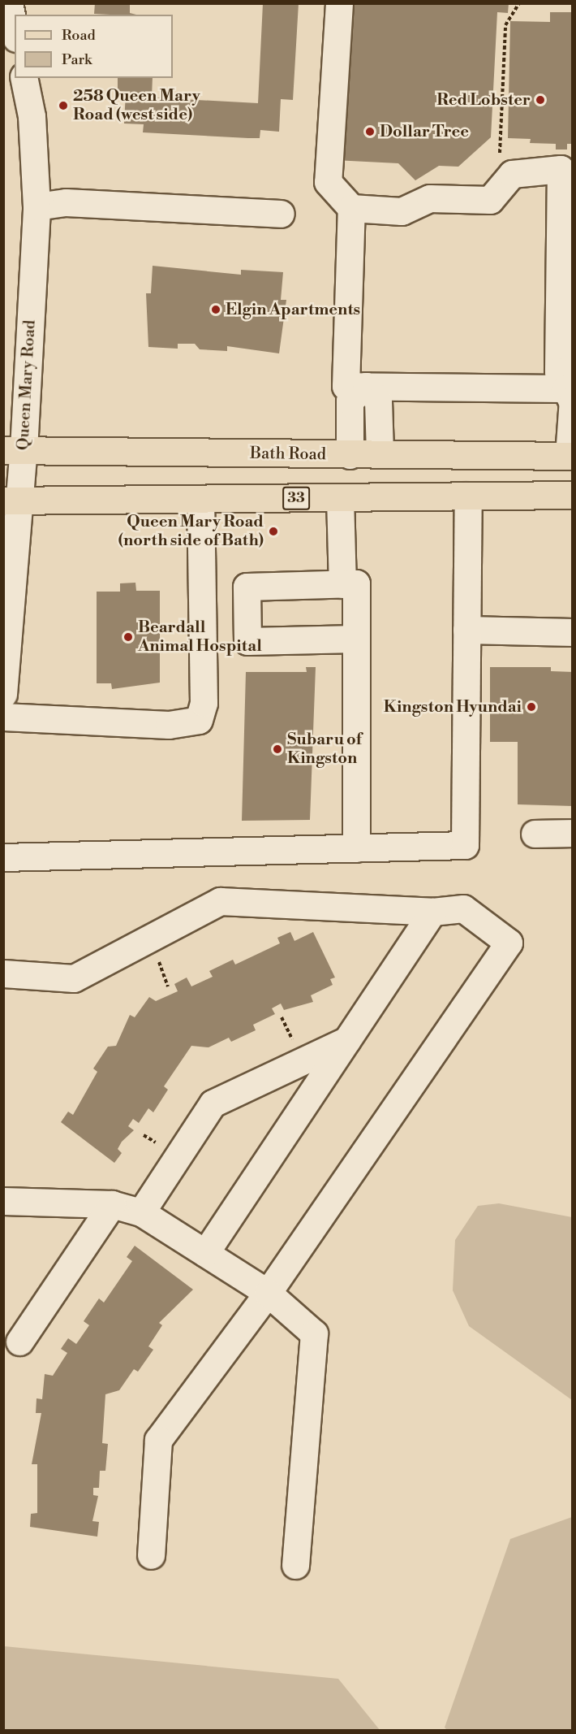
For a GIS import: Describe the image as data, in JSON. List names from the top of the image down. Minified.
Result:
{"streets":{"main road":["Bath Road","33"],"street":["Queen Mary Road"]},"crossings":[["Queen Mary Road","Bath Road"],["Queen Mary Road","33"]],"places":["Red Lobster","258 Queen Mary Road (west side)","Dollar Tree","Elgin Apartments","Queen Mary Road (north side of Bath)","Beardall Animal Hospital","Kingston Hyundai","Subaru of Kingston"],"legend":["Road","Park"]}
